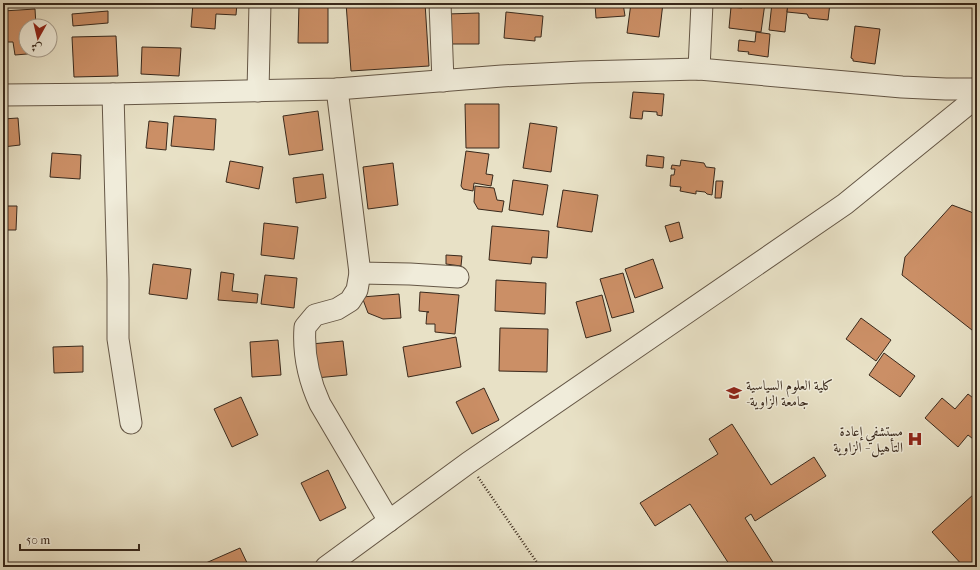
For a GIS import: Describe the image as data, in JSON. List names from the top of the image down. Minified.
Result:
{"places":{"school or university":["كلية العلوم السياسية -جامعة الزاوية"],"hospital":["مستشفي إعادة التأهيل - الزاوية"]},"scale_bar":"50 m","north":"bottom"}
